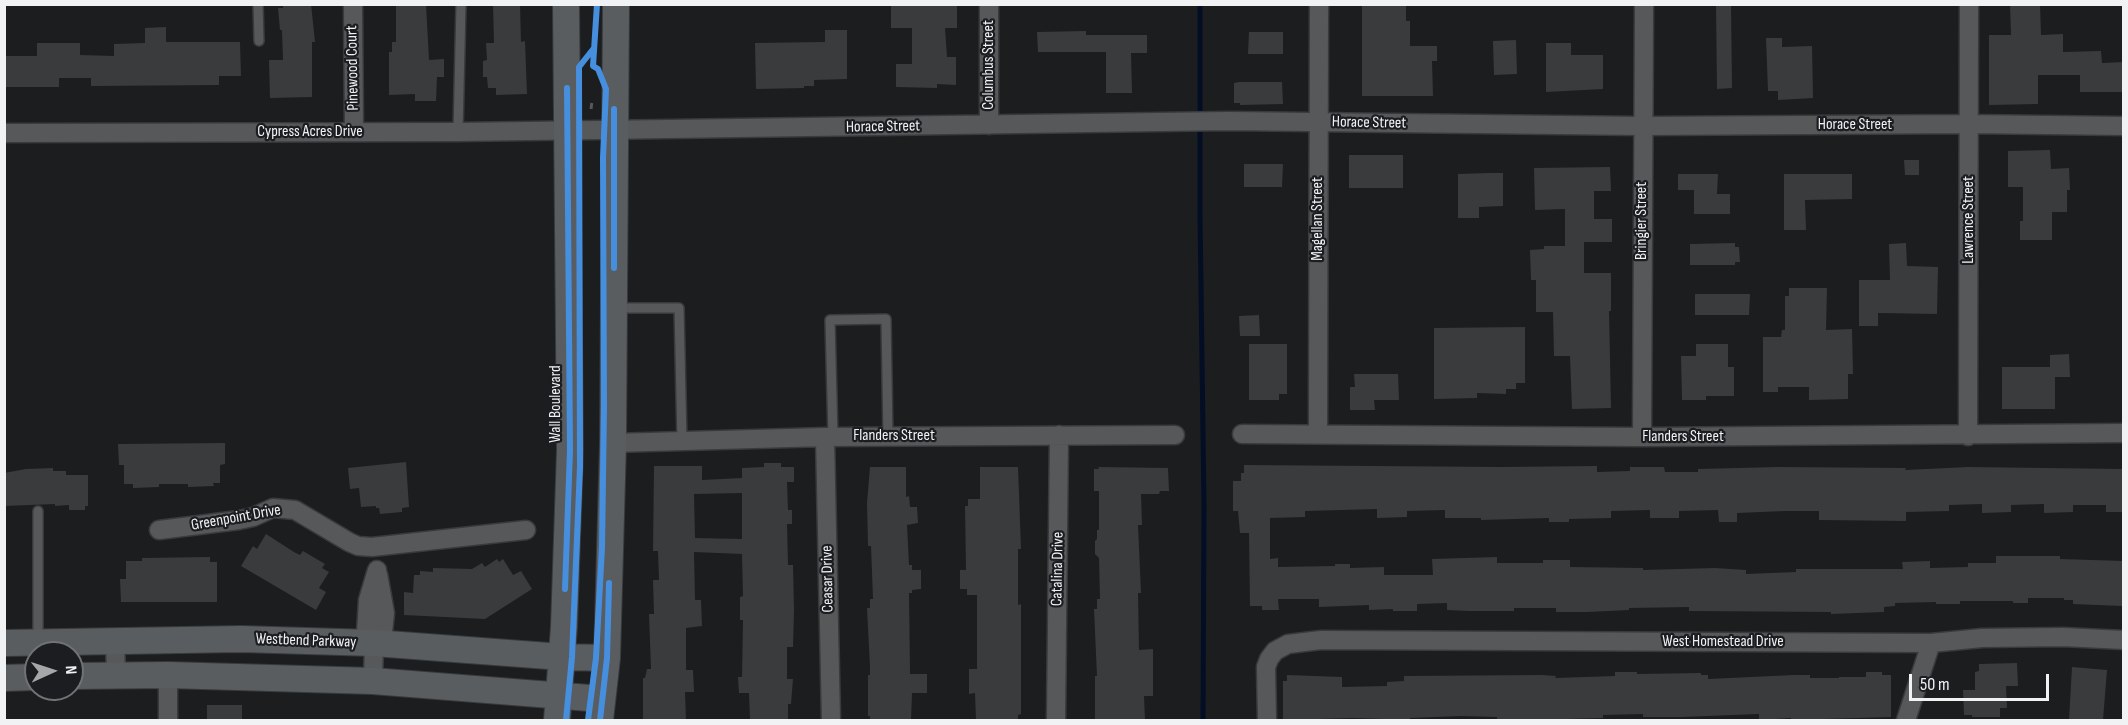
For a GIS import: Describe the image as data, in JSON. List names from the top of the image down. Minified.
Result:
{"streets":{"street":["Columbus Street","Pinewood Court","Horace Street","Cypress Acres Drive","Magellan Street","Lawrence Street","Bringier Street","Wall Boulevard","Flanders Street","Greenpoint Drive","Catalina Drive","Ceasar Drive","Westbend Parkway","West Homestead Drive"]},"crossings":[["Columbus Street","Horace Street"],["Pinewood Court","Cypress Acres Drive"],["Horace Street","Cypress Acres Drive"],["Horace Street","Magellan Street"],["Horace Street","Lawrence Street"],["Horace Street","Bringier Street"],["Cypress Acres Drive","Wall Boulevard"],["Magellan Street","Flanders Street"],["Lawrence Street","Flanders Street"],["Bringier Street","Flanders Street"],["Wall Boulevard","Westbend Parkway"],["Flanders Street","Catalina Drive"],["Flanders Street","Ceasar Drive"]],"scale_bar":"50 m","north":"right"}
